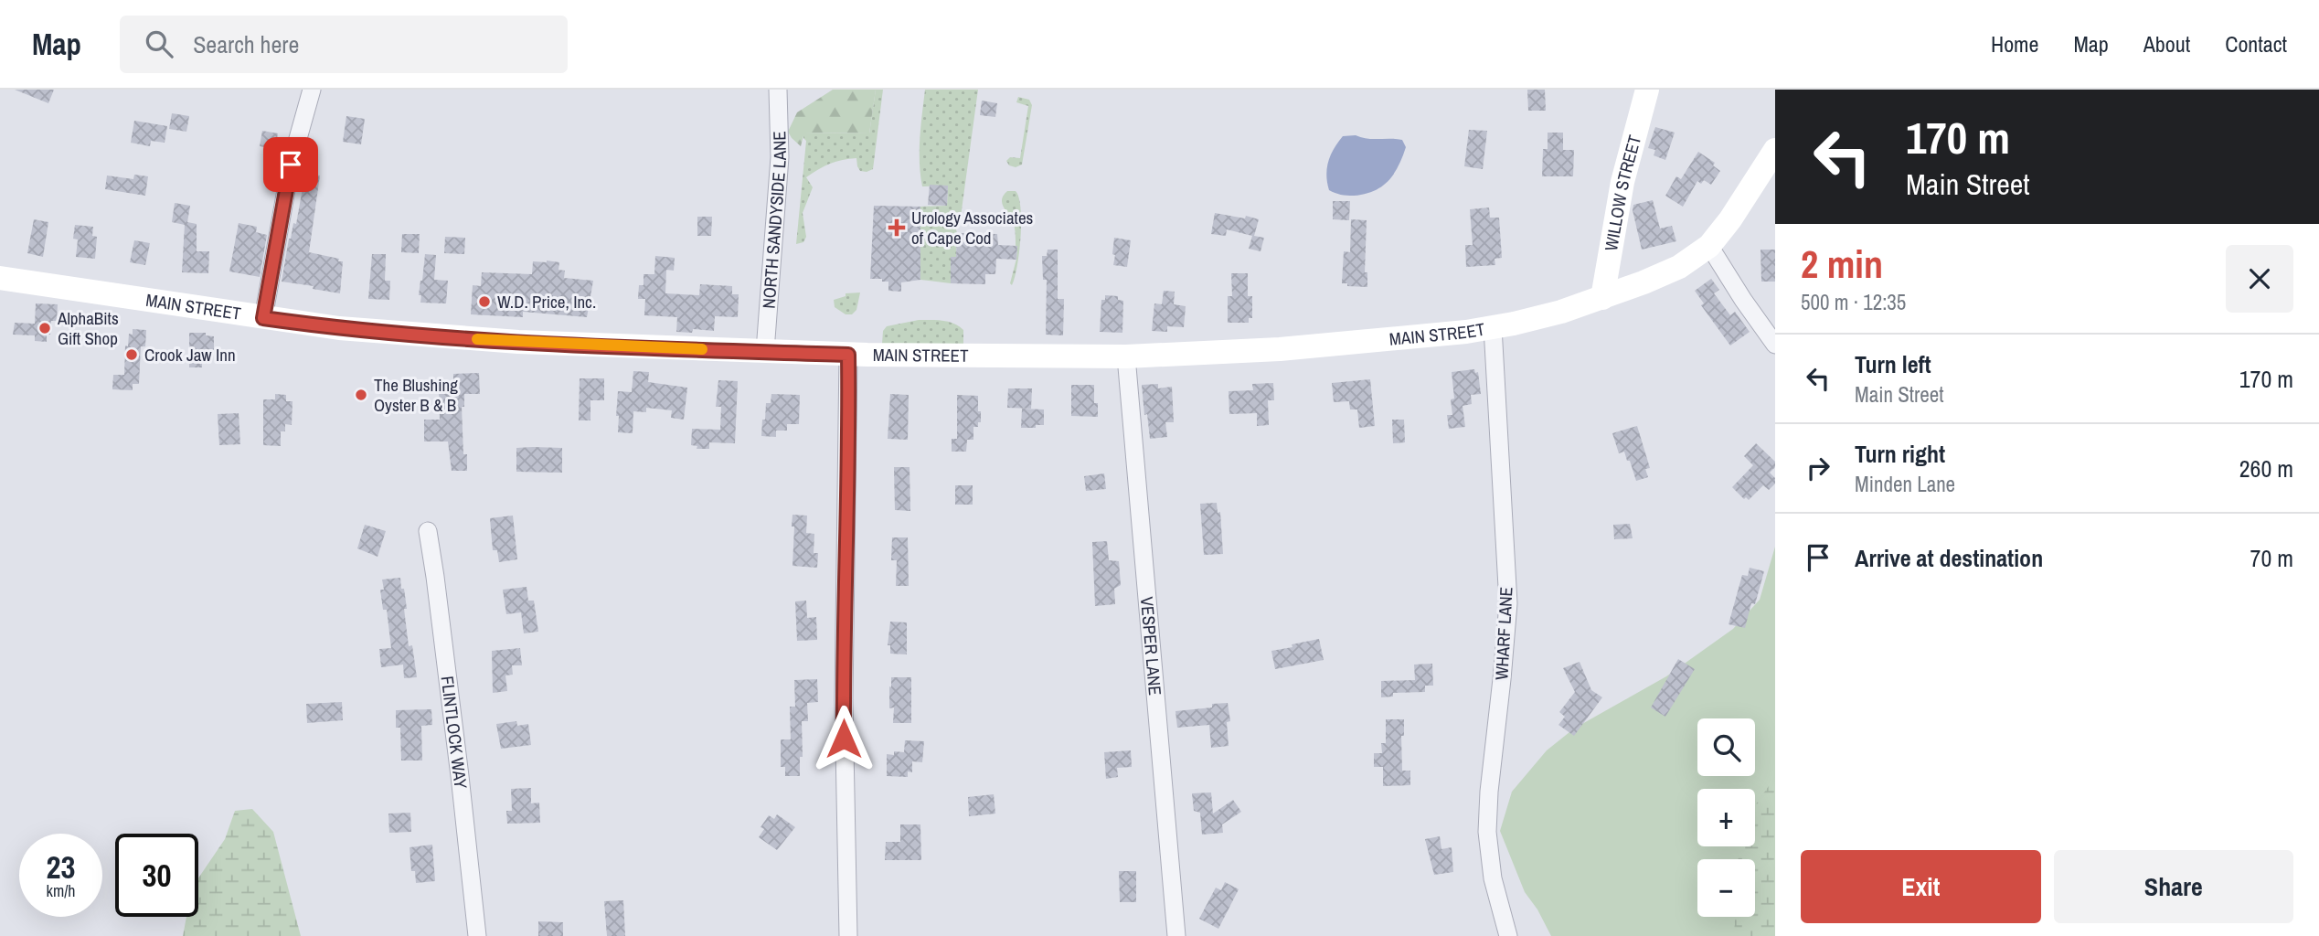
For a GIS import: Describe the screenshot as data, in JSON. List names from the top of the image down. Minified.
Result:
{"streets":{"main road":["WILLOW STREET","MAIN STREET"],"street":["NORTH SANDYSIDE LANE","WHARF LANE","VESPER LANE","FLINTLOCK WAY"]},"crossings":[["WILLOW STREET","MAIN STREET"],["NORTH SANDYSIDE LANE","MAIN STREET"],["MAIN STREET","WHARF LANE"],["MAIN STREET","VESPER LANE"]],"places":{"health":["Urology Associates of Cape Cod"],"other":["W.D. Price, Inc.","AlphaBits Gift Shop","Crook Jaw Inn","The Blushing Oyster B & B"]},"page":{"header":"Map","search":"Search here","nav":["Home","Map","About","Contact"],"turn":["170 m","Main Street"],"heading":["2 min","500 m · 12:35"],"list":[{"name":"Turn left","note":"Main Street","value":"170 m"},{"name":"Turn right","note":"Minden Lane","value":"260 m"},{"name":"Arrive at destination","value":"70 m"}],"map_buttons":["+","−"],"speed":"23 km/h","limit":"30","buttons":["Exit","Share"]}}
